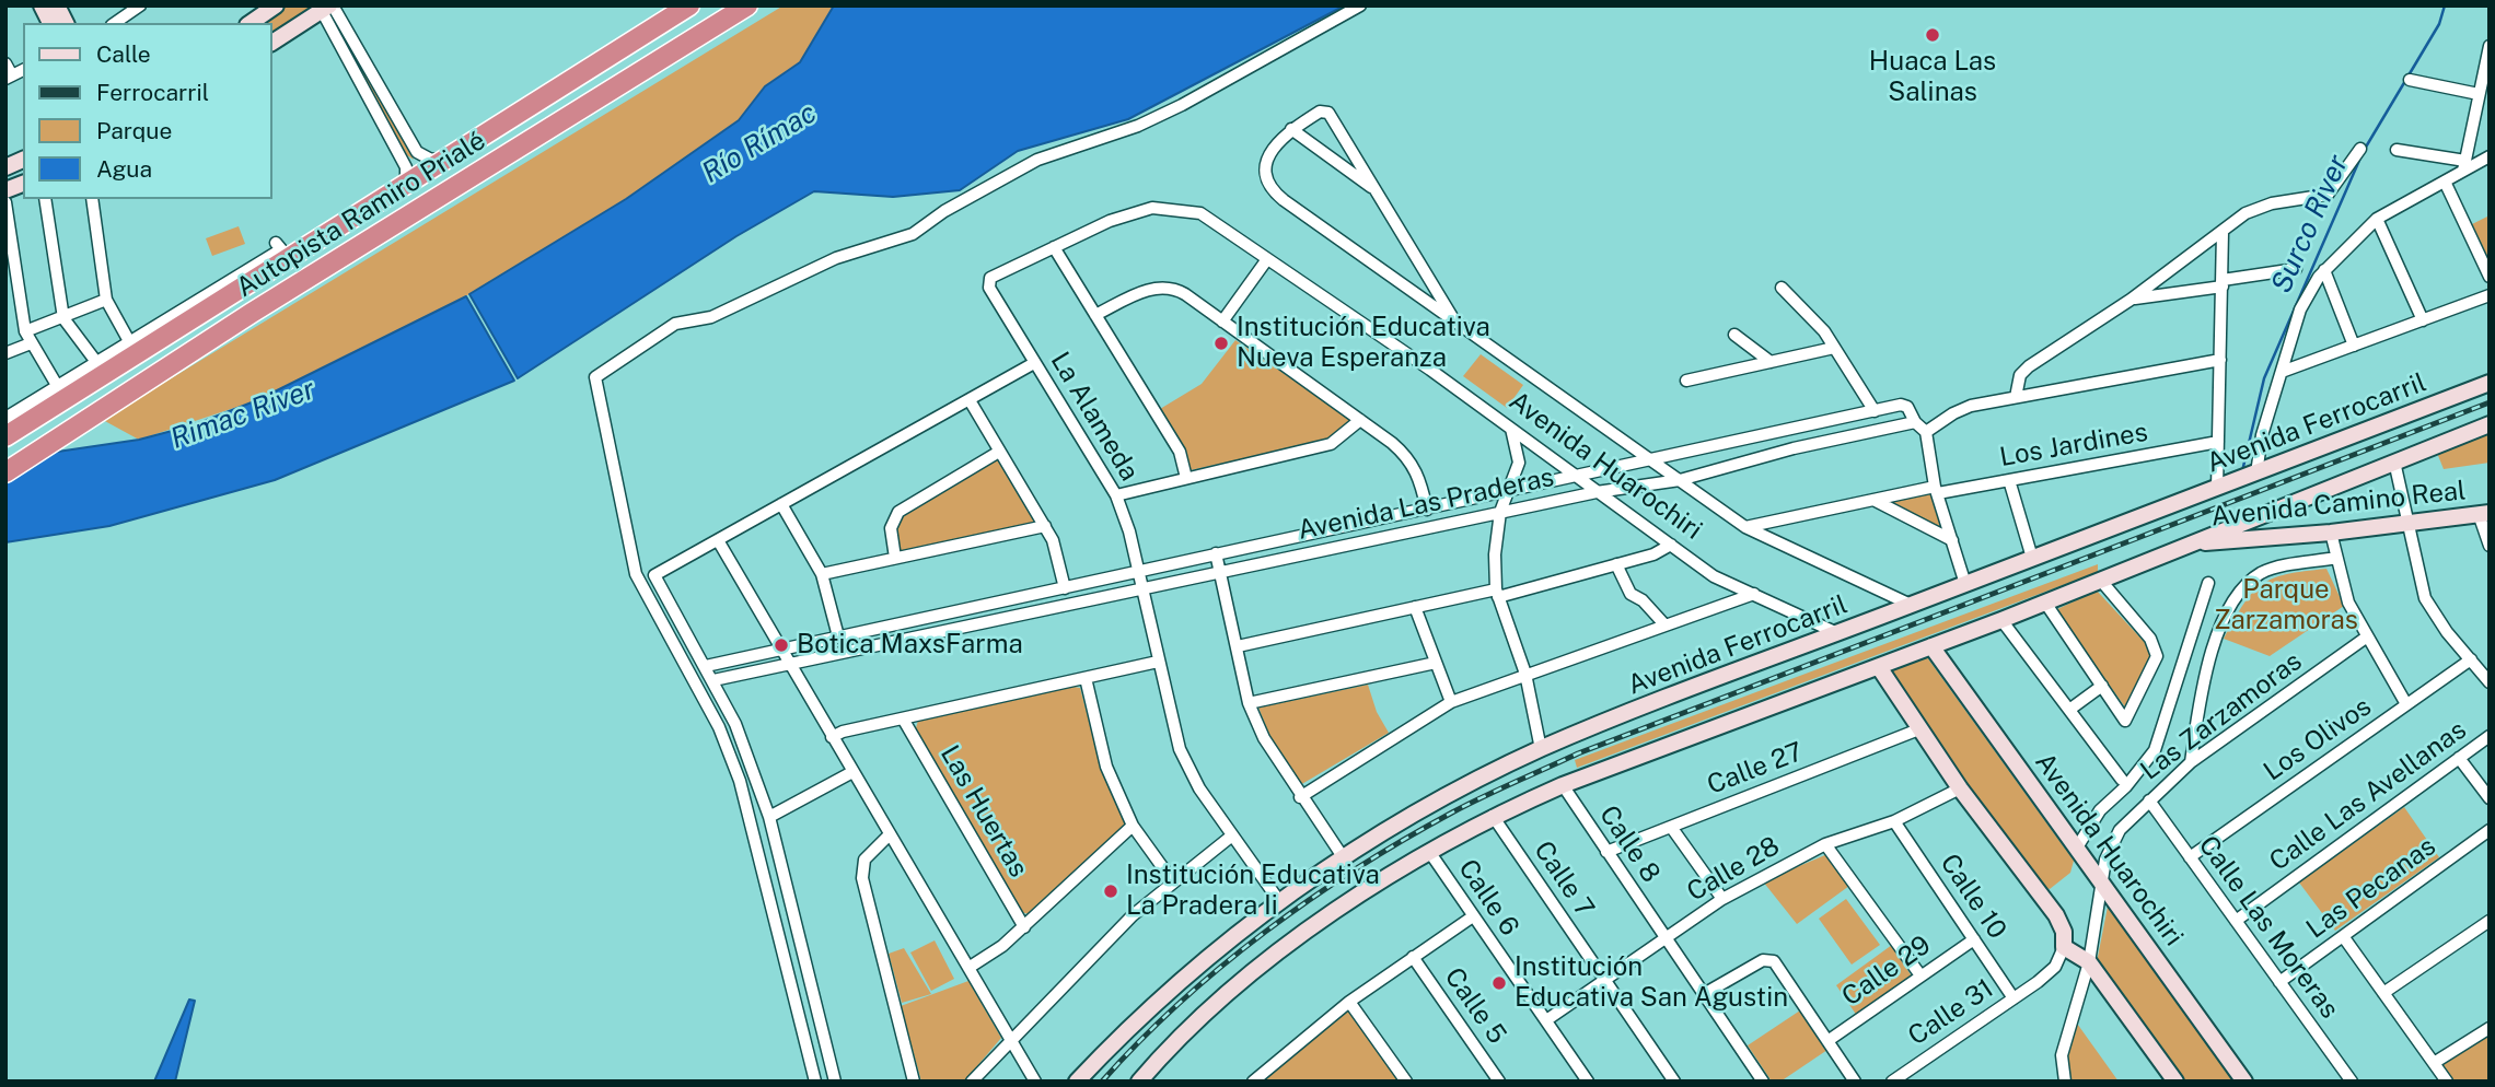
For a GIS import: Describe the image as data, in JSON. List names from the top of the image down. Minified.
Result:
{"streets":{"highway":["Autopista Ramiro Prialé"],"street":["La Alameda","Avenida Ferrocarril","Los Jardines","Avenida Huarochiri","Avenida Las Praderas","Avenida Camino Real","Las Zarzamoras","Los Olivos","Calle 27","Calle Las Avellanas","Las Huertas","Calle 8","Calle 28","Calle 7","Las Pecanas","Calle 10","Calle 6","Calle Las Moreras","Calle 29","Calle 5","Calle 31"]},"crossings":[["La Alameda","Avenida Ferrocarril"],["La Alameda","Avenida Huarochiri"],["La Alameda","Avenida Las Praderas"],["Avenida Ferrocarril","Avenida Huarochiri"],["Los Jardines","Avenida Huarochiri"],["Avenida Huarochiri","Avenida Las Praderas"],["Avenida Huarochiri","Las Zarzamoras"],["Las Zarzamoras","Calle Las Moreras"],["Los Olivos","Calle Las Moreras"],["Calle 27","Calle 8"],["Calle Las Avellanas","Calle Las Moreras"],["Calle 8","Calle 28"],["Calle 28","Calle 7"],["Calle 28","Calle 10"],["Calle 28","Calle 6"],["Las Pecanas","Calle Las Moreras"],["Calle 10","Calle 29"],["Calle 10","Calle 31"]],"water":["Río Rímac","Surco River","Rimac River"],"parks":["Parque Zarzamoras"],"places":["Huaca Las Salinas","Institución Educativa Nueva Esperanza","Botica MaxsFarma","Institución Educativa La Pradera Ii","Institución Educativa San Agustin"],"legend":["Calle","Ferrocarril","Parque","Agua"]}
